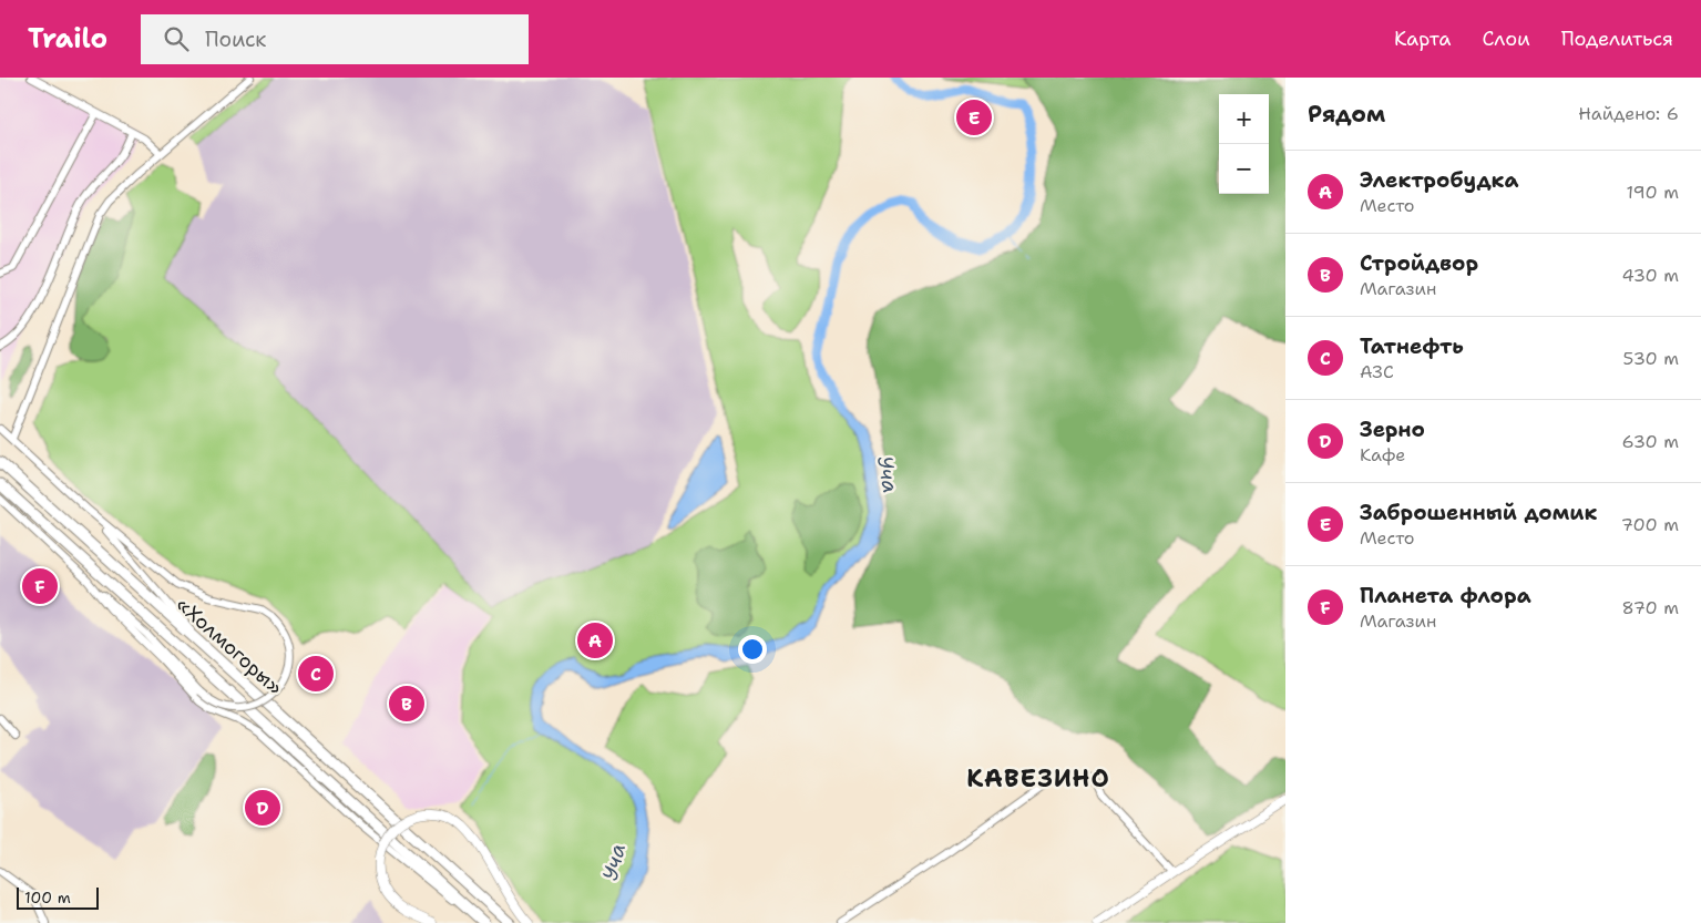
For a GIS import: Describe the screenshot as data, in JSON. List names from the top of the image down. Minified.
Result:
{"streets":{"highway":["«Холмогоры»"]},"districts":["КАВЕЗИНО"],"water":["Уча"],"scale_bar":"100 m","page":{"header":"Trailo","search":"Поиск","nav":["Карта","Слои","Поделиться"],"heading":["Рядом","Найдено: 6"],"map_buttons":["+","−"],"pins":["E","F","A","C","B","D"],"list":[{"mark":"A","name":"Электробудка","note":"Место","value":"190 m"},{"mark":"B","name":"Стройдвор","note":"Магазин","value":"430 m"},{"mark":"C","name":"Татнефть","note":"АЗС","value":"530 m"},{"mark":"D","name":"Зерно","note":"Кафе","value":"630 m"},{"mark":"E","name":"Заброшенный домик","note":"Место","value":"700 m"},{"mark":"F","name":"Планета флора","note":"Магазин","value":"870 m"}],"scale":"100 m"}}
